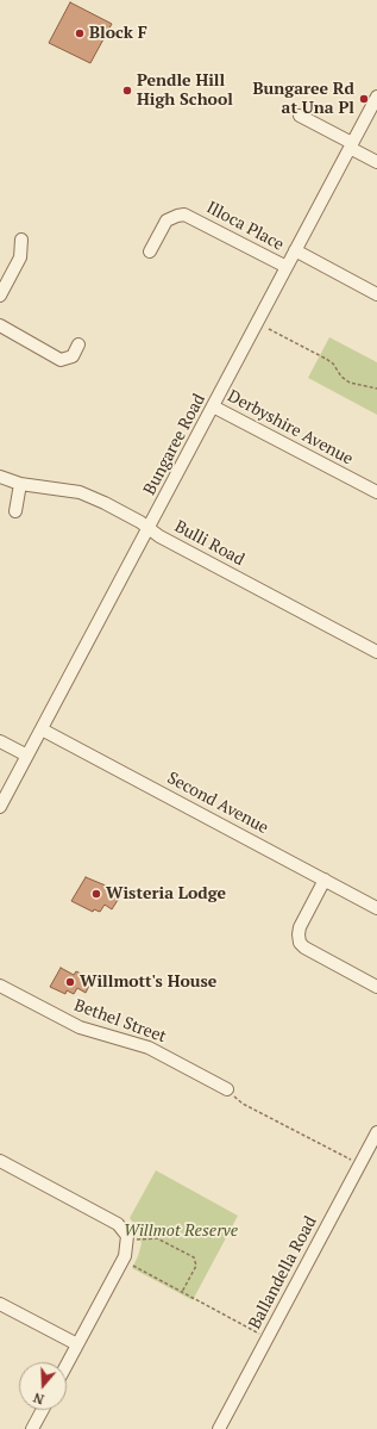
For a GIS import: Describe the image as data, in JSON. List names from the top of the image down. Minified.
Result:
{"streets":{"street":["Illoca Place","Derbyshire Avenue","Bungaree Road","Bulli Road","Second Avenue","Bethel Street","Ballandella Road"]},"crossings":[["Illoca Place","Bungaree Road"],["Derbyshire Avenue","Bungaree Road"],["Bungaree Road","Bulli Road"],["Bungaree Road","Second Avenue"]],"parks":["Willmot Reserve"],"places":["Block F","Pendle Hill High School","Bungaree Rd at Una Pl","Wisteria Lodge","Willmott's House"],"north":"bottom"}
